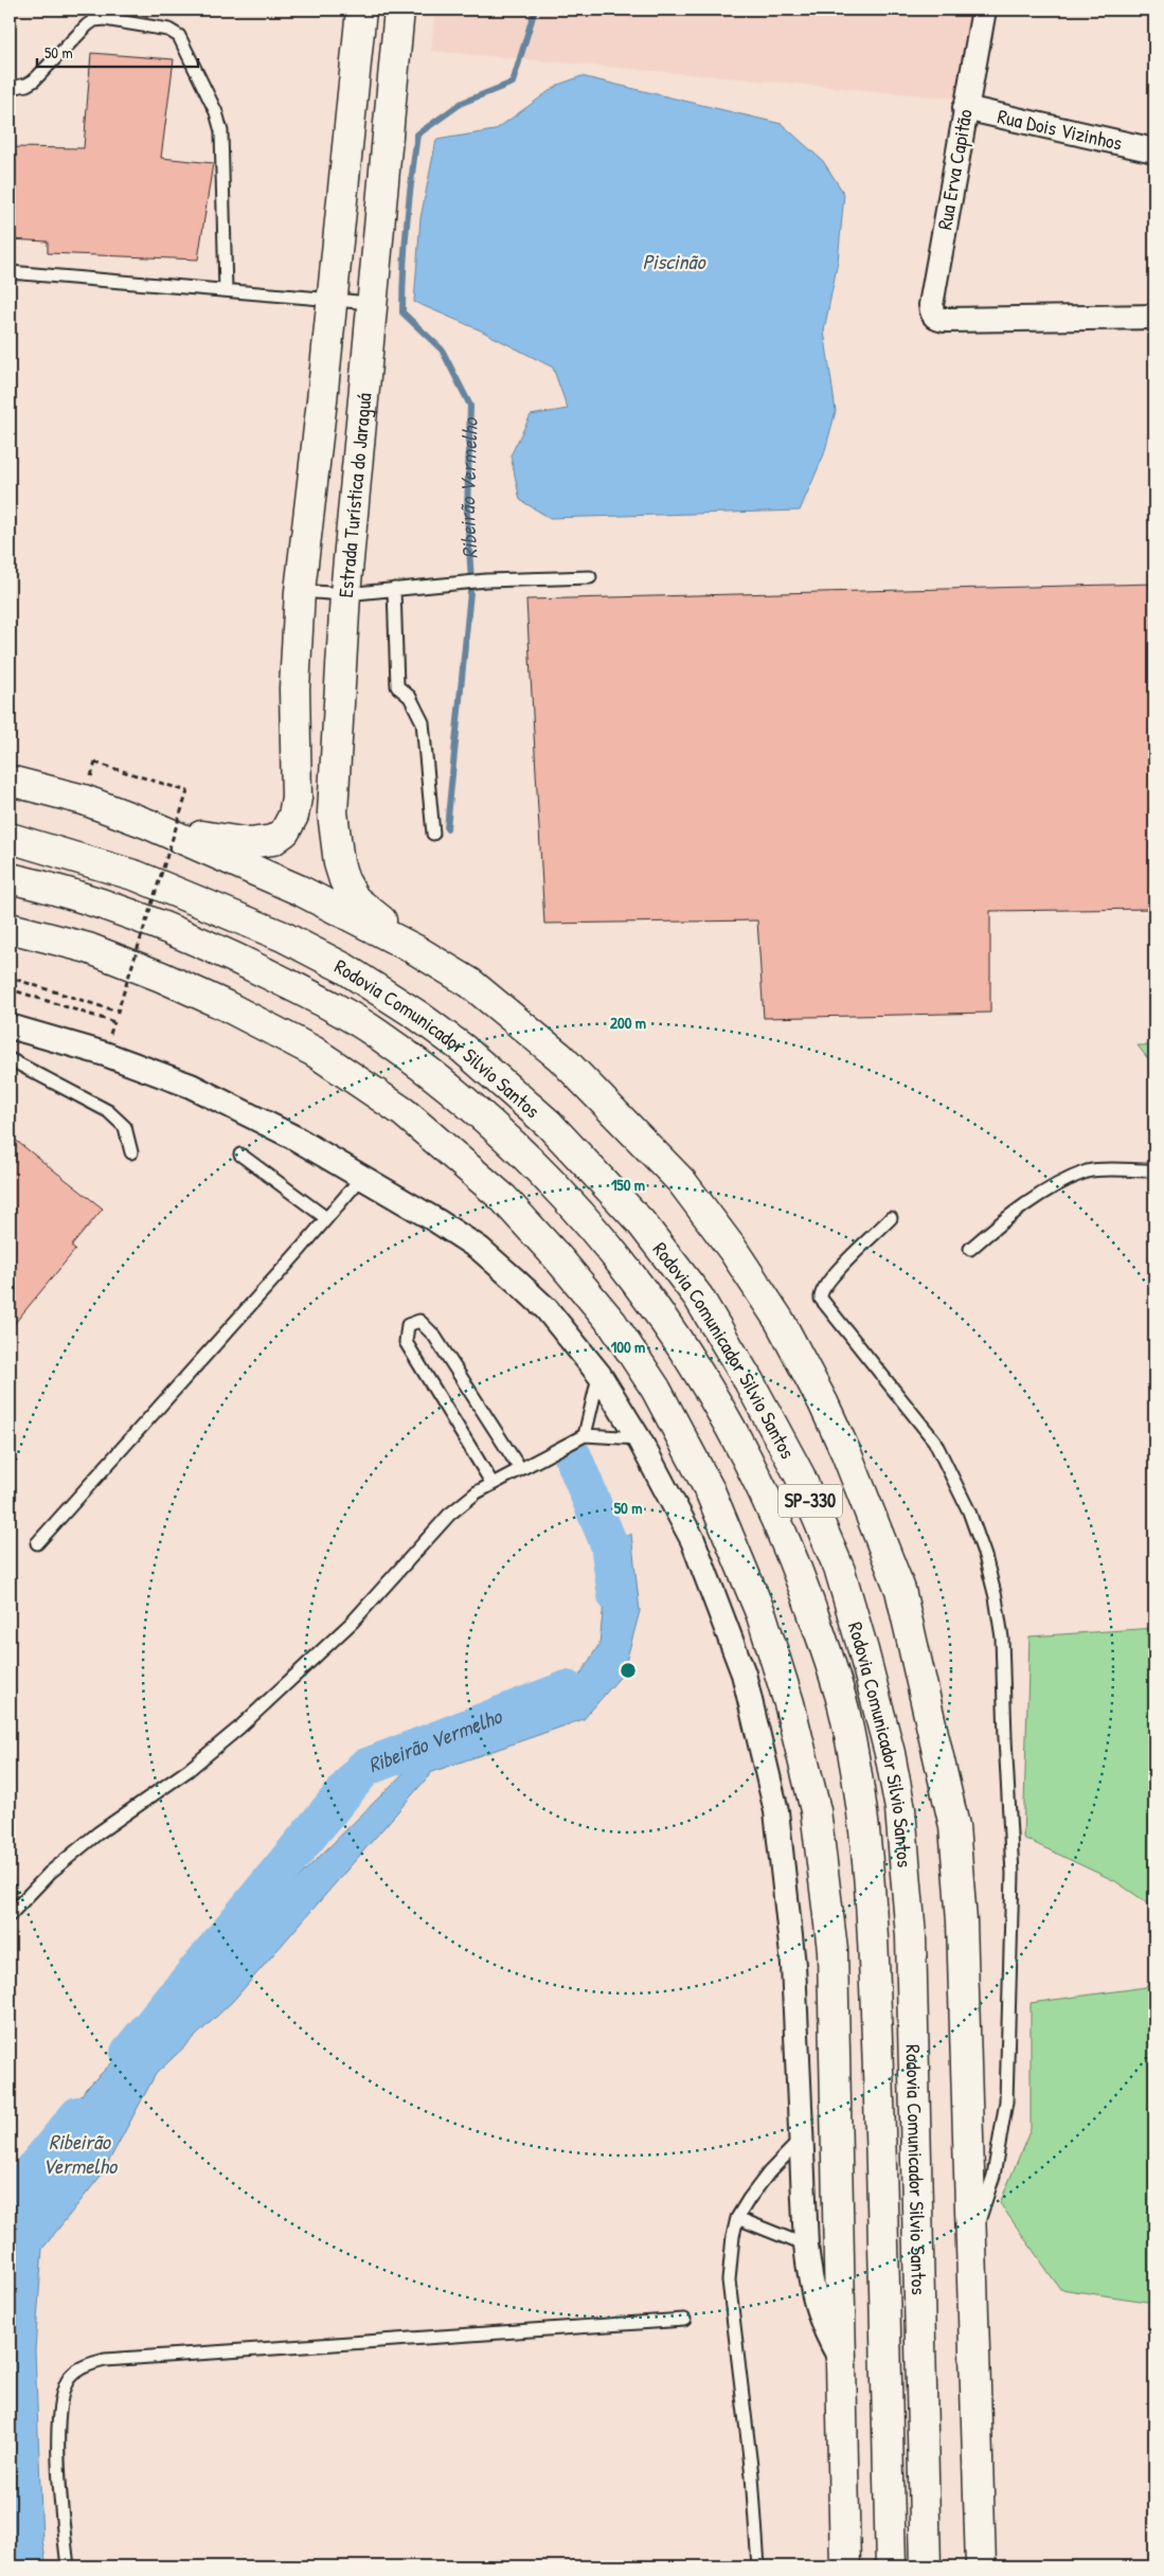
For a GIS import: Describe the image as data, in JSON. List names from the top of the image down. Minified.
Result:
{"streets":{"main road":["Estrada Turística do Jaraguá","Rodovia Comunicador Silvio Santos","SP-330"],"street":["Rua Dois Vizinhos","Rua Erva Capitão"]},"crossings":[["Rua Dois Vizinhos","Rua Erva Capitão"]],"water":["Piscinão","Ribeirão Vermelho"],"scale_bar":"50 m","rings":["200 m","150 m","100 m","50 m"]}
